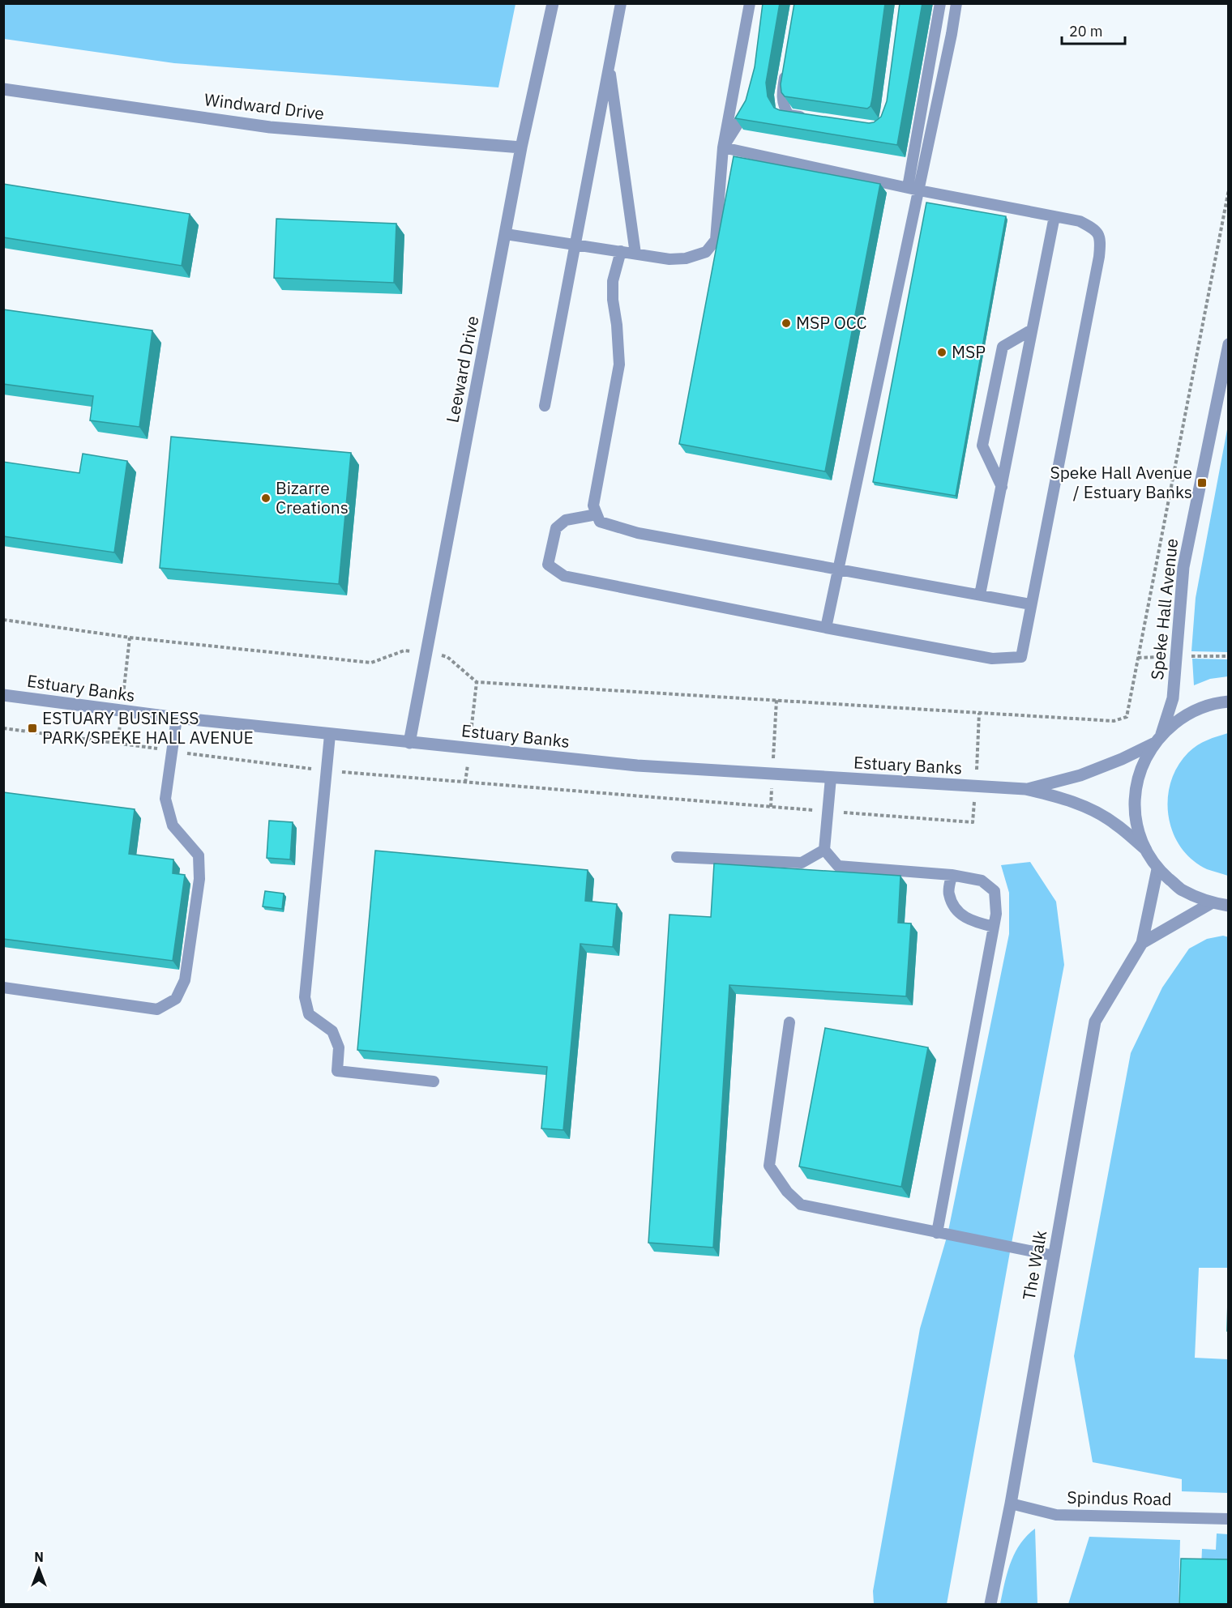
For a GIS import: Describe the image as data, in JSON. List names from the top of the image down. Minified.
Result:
{"streets":{"street":["Windward Drive","Leeward Drive","Speke Hall Avenue","Estuary Banks","The Walk"],"lane":["Spindus Road"]},"crossings":[["Windward Drive","Leeward Drive"],["Leeward Drive","Estuary Banks"],["Speke Hall Avenue","Estuary Banks"],["The Walk","Spindus Road"]],"places":{"other":["MSP OCC","MSP","Bizarre Creations"],"transit":["Speke Hall Avenue / Estuary Banks","ESTUARY BUSINESS PARK/SPEKE HALL AVENUE"]},"scale_bar":"20 m","north":"top"}
